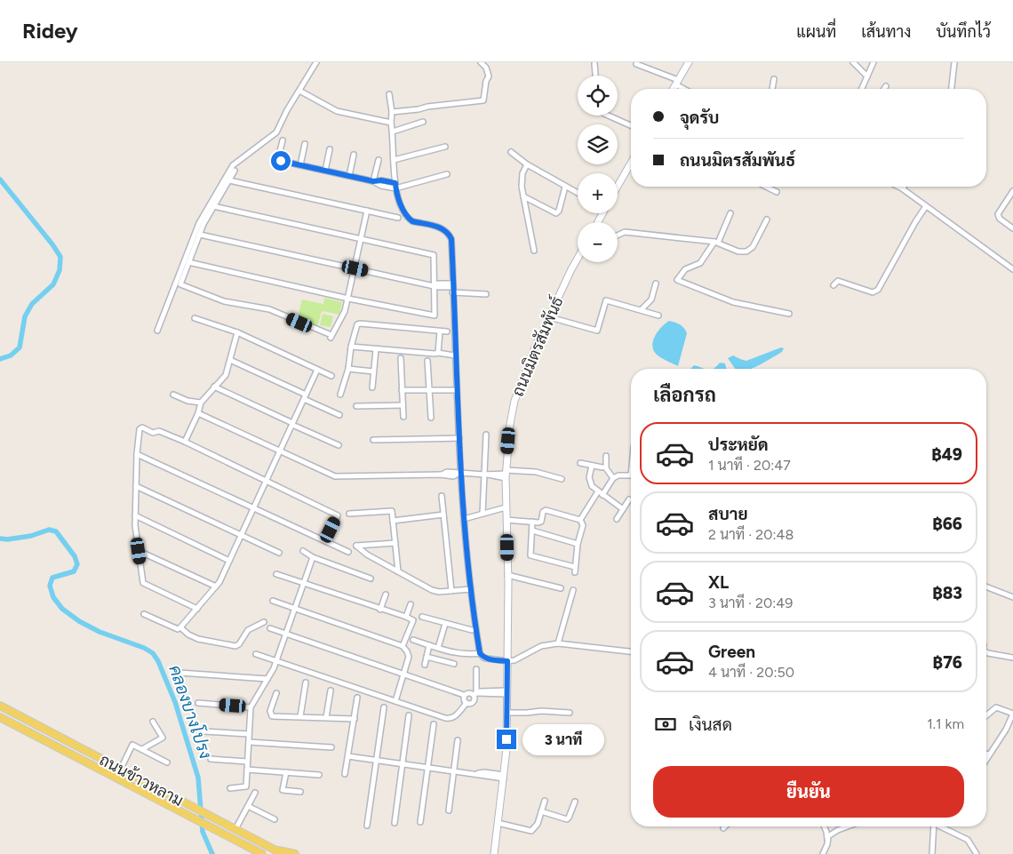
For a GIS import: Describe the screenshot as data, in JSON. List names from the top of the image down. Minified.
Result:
{"streets":{"main road":["ถนนข้าวหลาม"],"street":["ถนนมิตรสัมพันธ์"]},"water":["คลองบางโปรง"],"page":{"header":"Ridey","nav":["แผนที่","เส้นทาง","บันทึกไว้"],"map_buttons":["+","−"],"banner":["จุดรับ","ถนนมิตรสัมพันธ์"],"heading":"เลือกรถ","list":[{"name":"ประหยัด","note":"1 นาที · 20:47","value":"฿49"},{"name":"สบาย","note":"2 นาที · 20:48","value":"฿66"},{"name":"XL","note":"3 นาที · 20:49","value":"฿83"},{"name":"Green","note":"4 นาที · 20:50","value":"฿76"}],"pay":["เงินสด","1.1 km"],"bubble":"3 นาที","buttons":"ยืนยัน"}}
